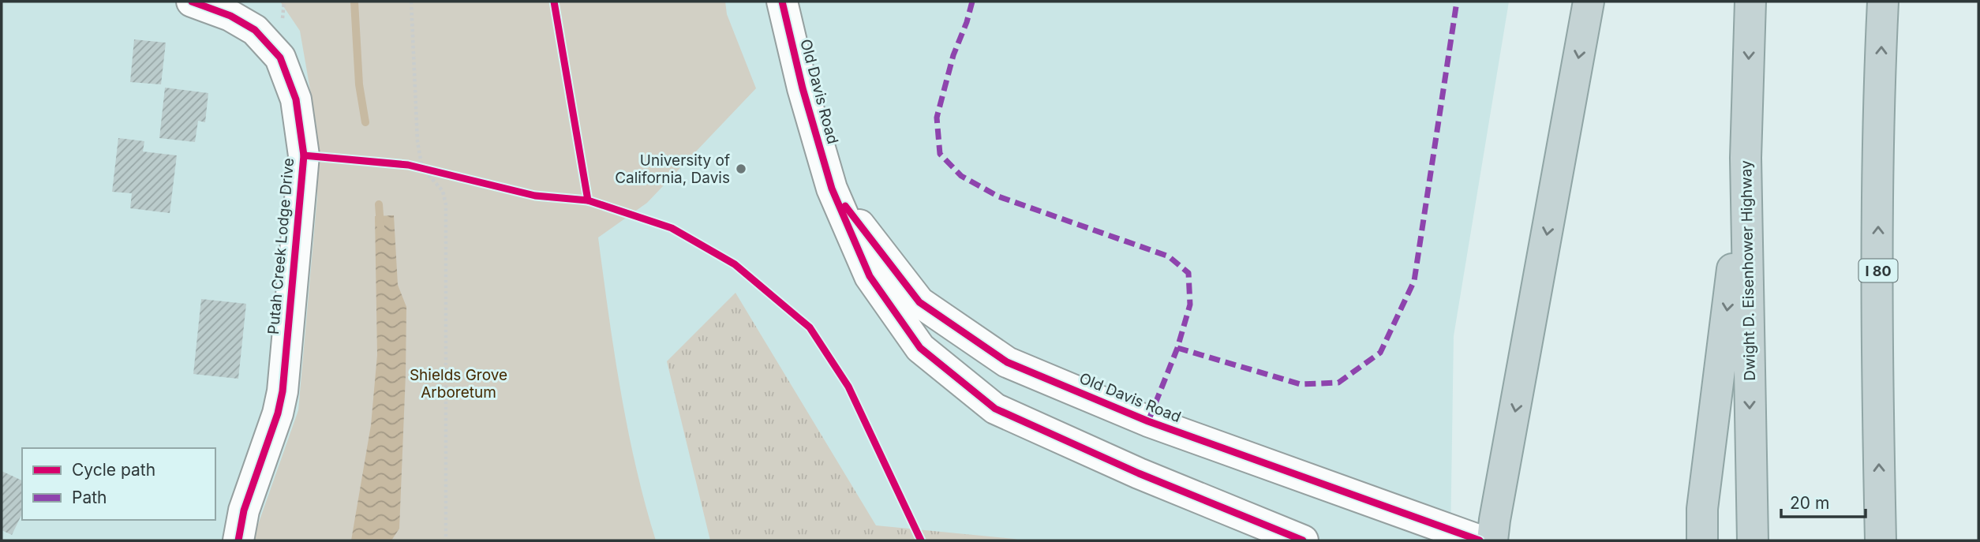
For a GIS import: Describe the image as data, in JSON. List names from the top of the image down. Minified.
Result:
{"streets":{"highway":["Dwight D. Eisenhower Highway","I 80"],"street":["Old Davis Road","Putah Creek Lodge Drive"]},"parks":["Shields Grove Arboretum"],"places":["University of California, Davis"],"legend":["Cycle path","Path"],"scale_bar":"20 m"}
